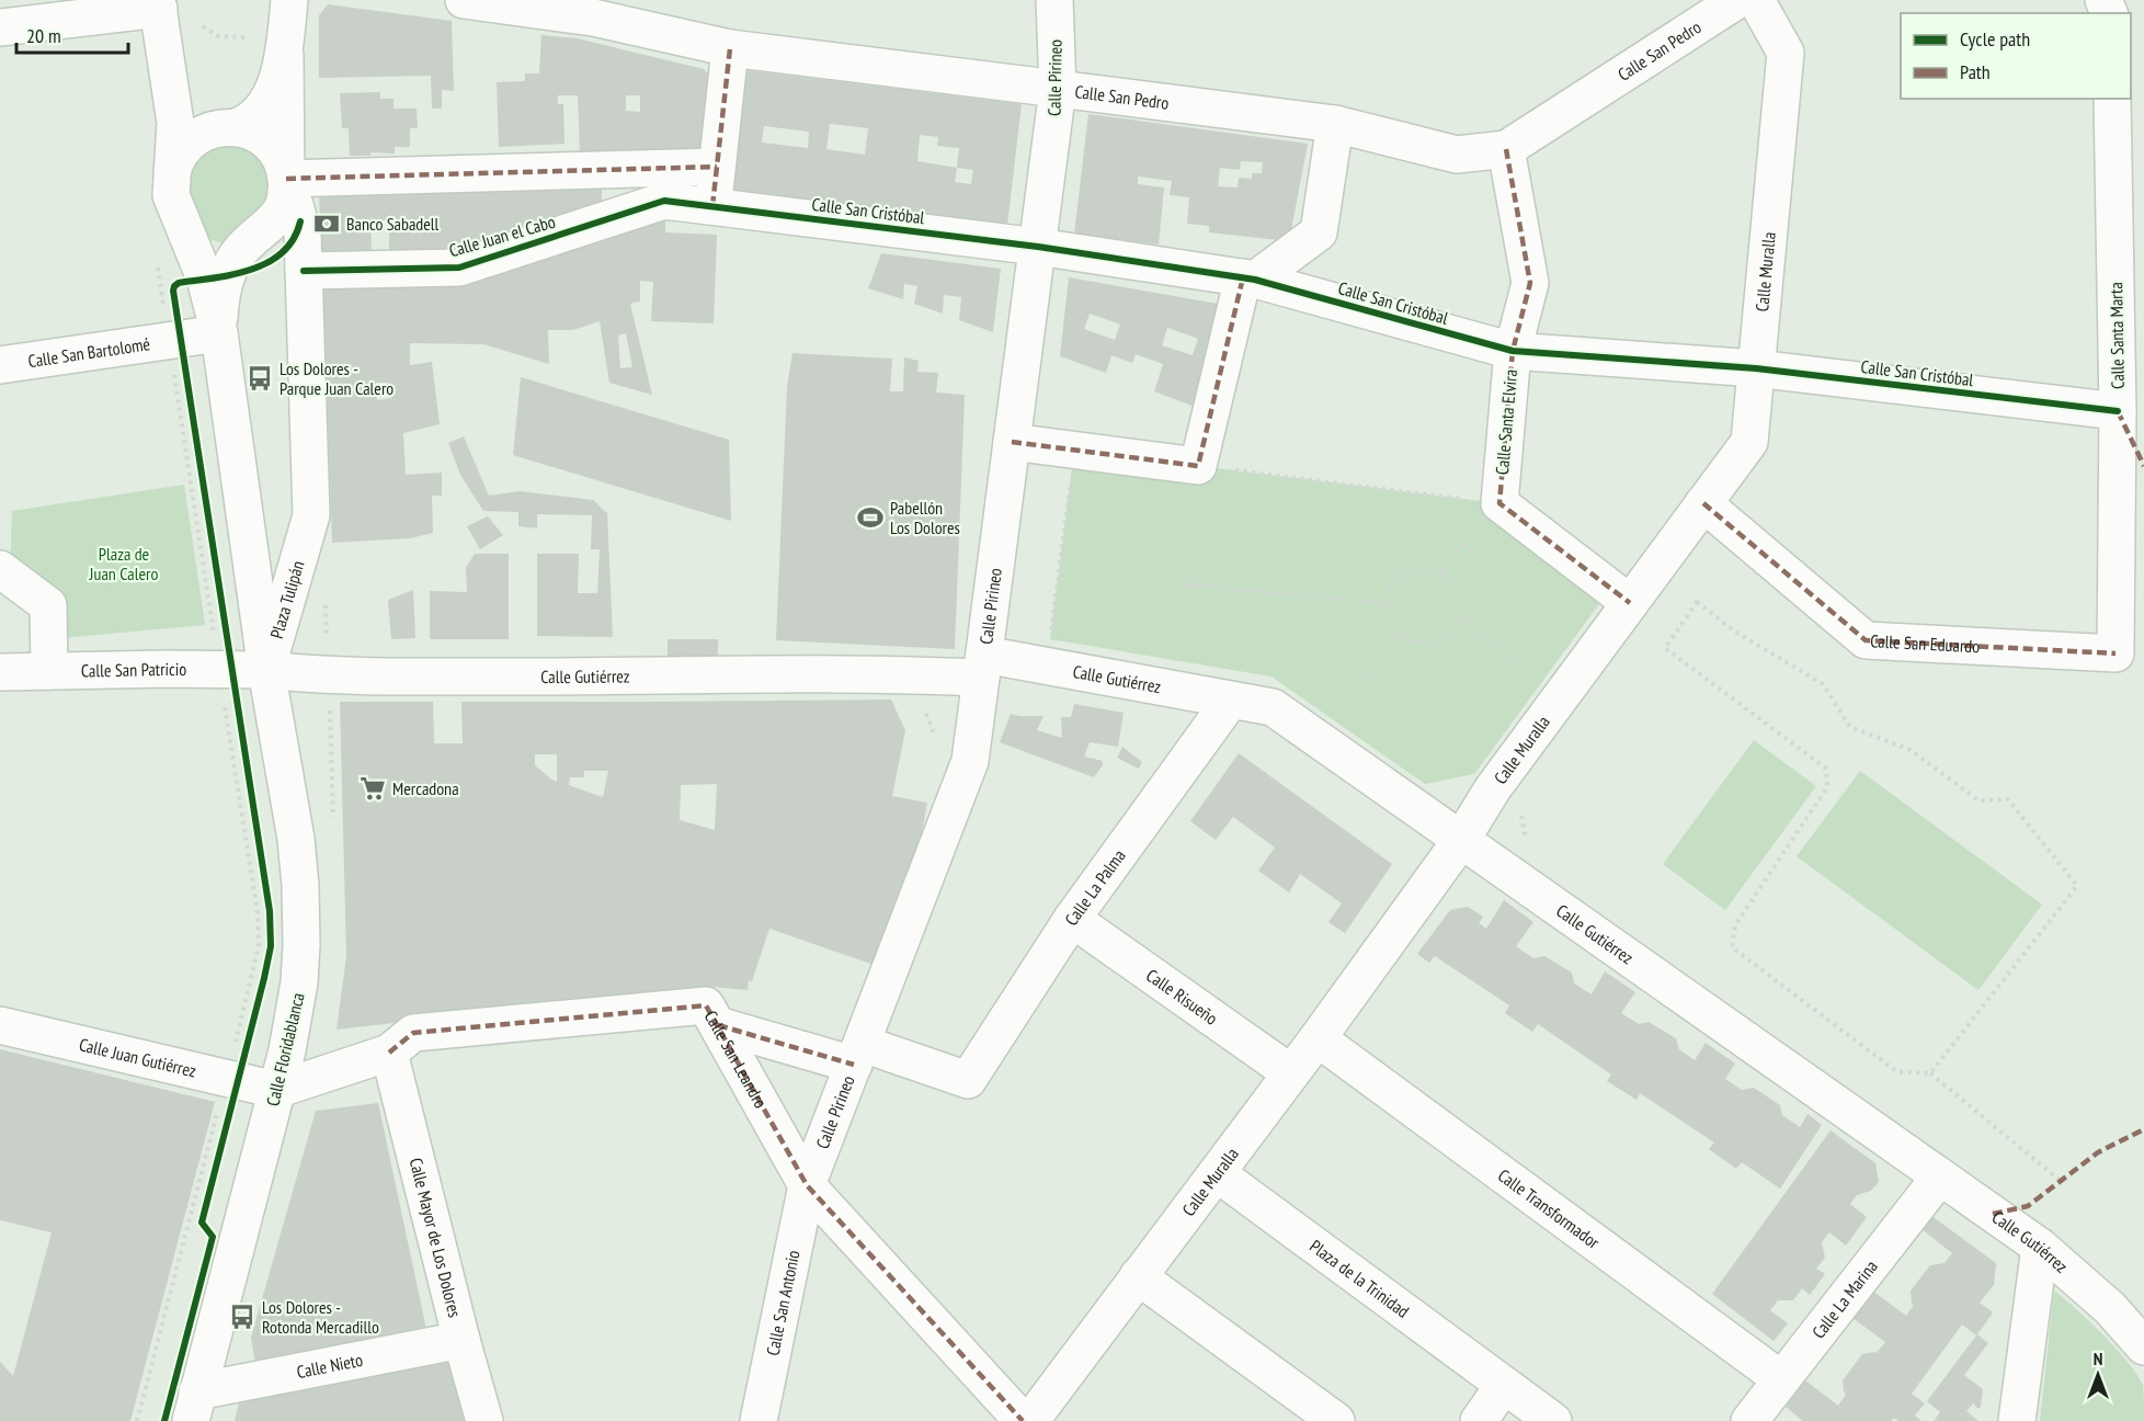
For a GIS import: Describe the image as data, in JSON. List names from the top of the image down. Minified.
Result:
{"streets":{"street":["Calle San Pedro","Calle Pirineo","Calle San Cristóbal","Calle Juan el Cabo","Calle Muralla","Calle Santa Marta","Calle San Bartolomé","Calle Santa Elvira","Plaza Tulipán","Calle San Eduardo","Calle San Patricio","Calle Gutiérrez","Calle La Palma","Calle Risueño","Calle Floridablanca","Calle Juan Gutiérrez","Calle San Leandro","Calle Transformador","Calle Mayor de Los Dolores","Plaza de la Trinidad","Calle La Marina","Calle San Antonio","Calle Nieto"]},"crossings":[["Calle San Pedro","Calle Pirineo"],["Calle San Pedro","Calle Santa Elvira"],["Calle Pirineo","Calle San Cristóbal"],["Calle Pirineo","Calle Gutiérrez"],["Calle Pirineo","Calle La Palma"],["Calle Pirineo","Calle San Leandro"],["Calle Pirineo","Calle San Antonio"],["Calle San Cristóbal","Calle Juan el Cabo"],["Calle San Cristóbal","Calle Muralla"],["Calle San Cristóbal","Calle Santa Marta"],["Calle San Cristóbal","Calle Santa Elvira"],["Calle Juan el Cabo","Plaza Tulipán"],["Calle Muralla","Calle San Eduardo"],["Calle Muralla","Calle Gutiérrez"],["Calle Muralla","Calle Risueño"],["Calle Muralla","Calle Transformador"],["Calle Muralla","Plaza de la Trinidad"],["Calle Santa Marta","Calle San Eduardo"],["Calle San Bartolomé","Plaza Tulipán"],["Plaza Tulipán","Calle San Patricio"],["Plaza Tulipán","Calle Gutiérrez"],["Plaza Tulipán","Calle Floridablanca"],["Calle San Patricio","Calle Gutiérrez"],["Calle San Patricio","Calle Floridablanca"],["Calle Gutiérrez","Calle La Palma"],["Calle Gutiérrez","Calle Floridablanca"],["Calle Gutiérrez","Calle La Marina"],["Calle La Palma","Calle Risueño"],["Calle Floridablanca","Calle Juan Gutiérrez"],["Calle Floridablanca","Calle San Leandro"],["Calle Floridablanca","Calle Nieto"],["Calle Juan Gutiérrez","Calle San Leandro"],["Calle San Leandro","Calle Mayor de Los Dolores"],["Calle San Leandro","Calle San Antonio"],["Calle Transformador","Calle La Marina"],["Calle Mayor de Los Dolores","Calle Nieto"]],"parks":["Plaza de Juan Calero"],"places":{"bank":["Banco Sabadell"],"bus stop":["Los Dolores - Parque Juan Calero","Los Dolores - Rotonda Mercadillo"],"sports":["Pabellón Los Dolores"],"supermarket":["Mercadona"]},"legend":["Cycle path","Path"],"scale_bar":"20 m","north":"top"}
